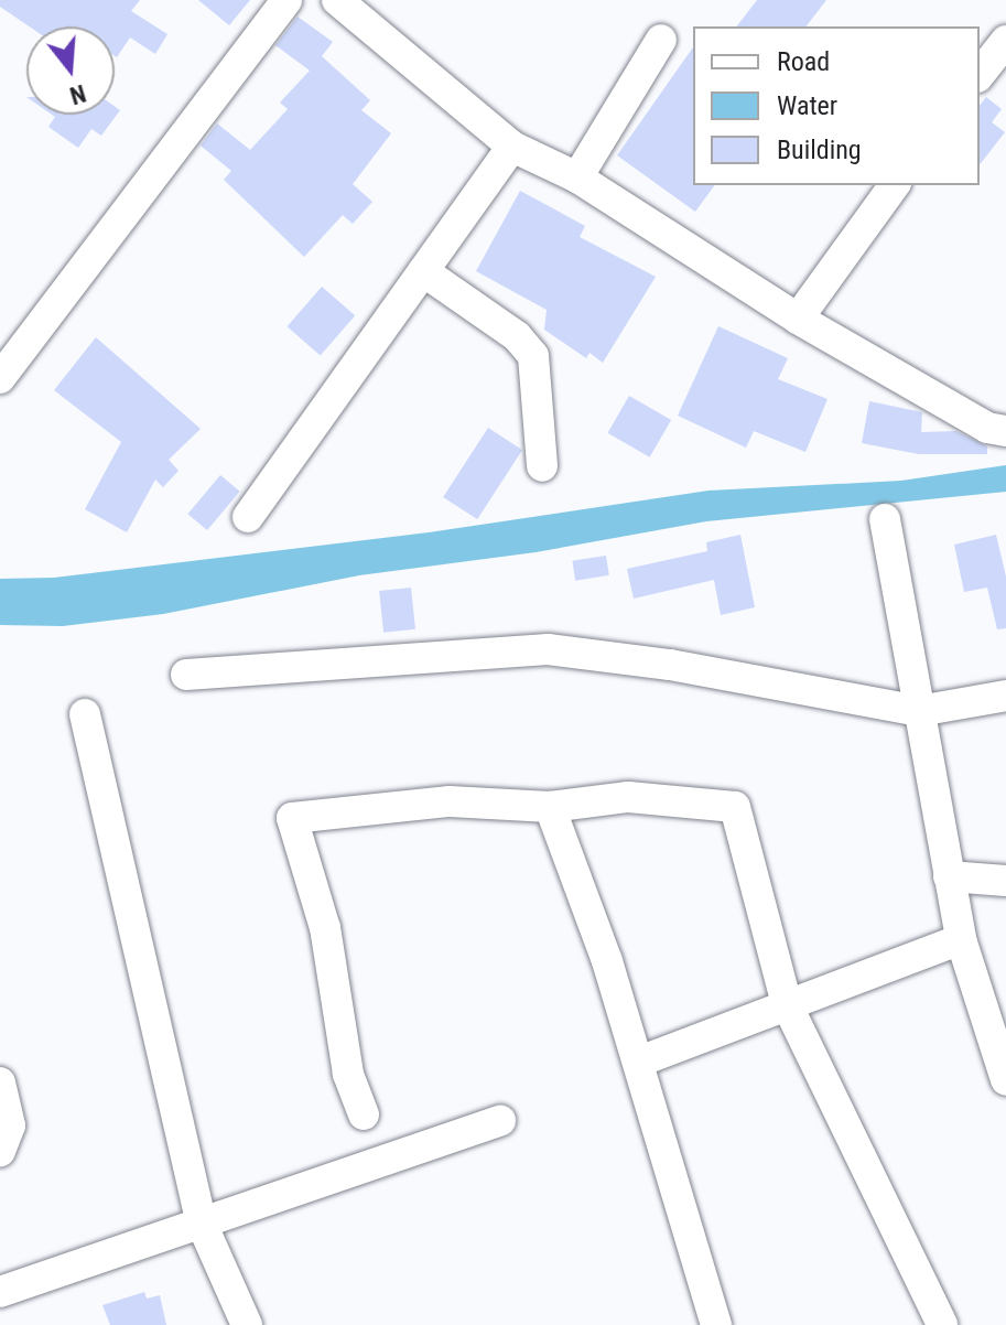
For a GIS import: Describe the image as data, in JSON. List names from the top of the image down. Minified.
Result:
{"legend":["Road","Water","Building"],"north":"bottom"}
